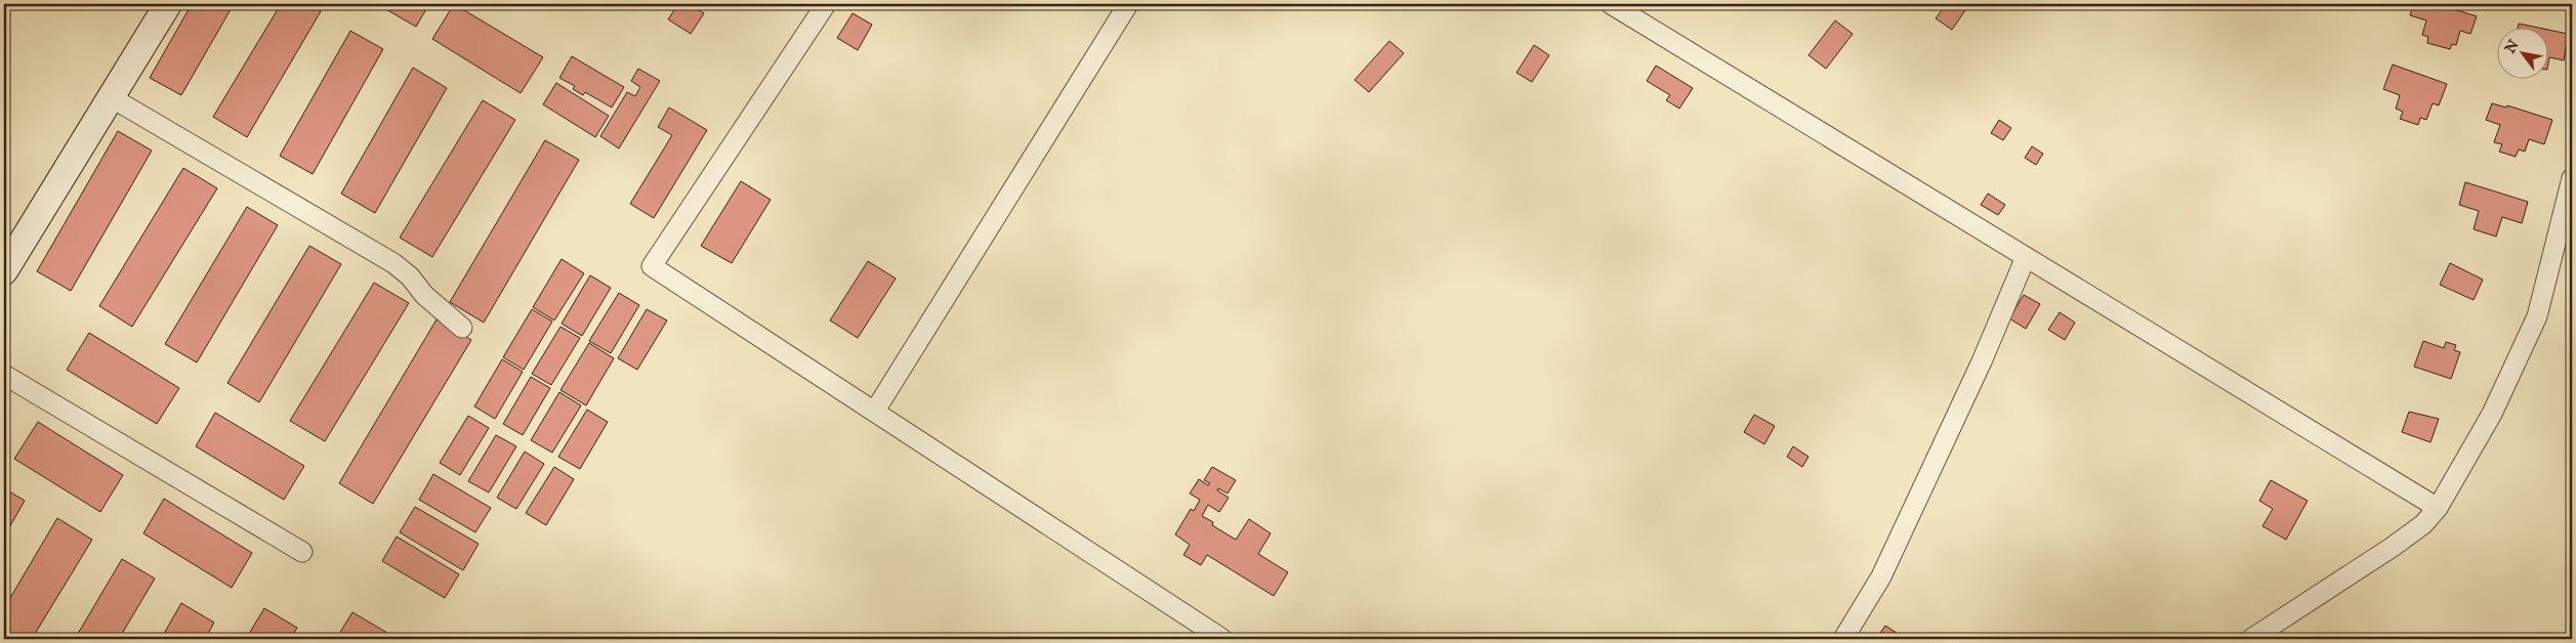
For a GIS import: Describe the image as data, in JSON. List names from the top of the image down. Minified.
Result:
{"north":"top left"}
